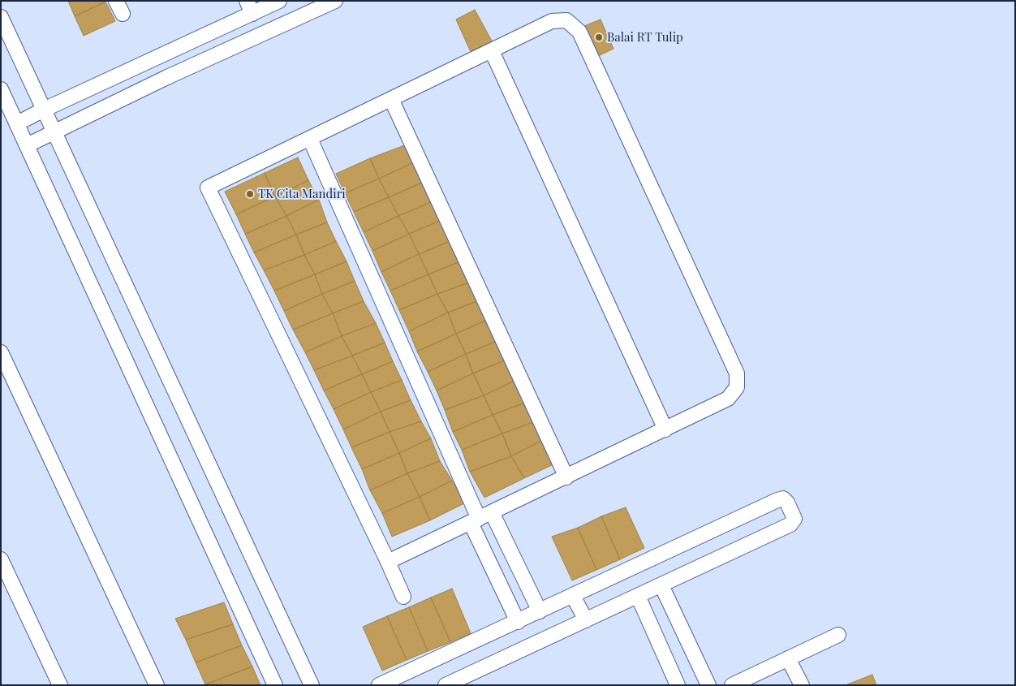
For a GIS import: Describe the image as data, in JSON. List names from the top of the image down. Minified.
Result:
{"places":["Balai RT Tulip","TK Cita Mandiri"]}
